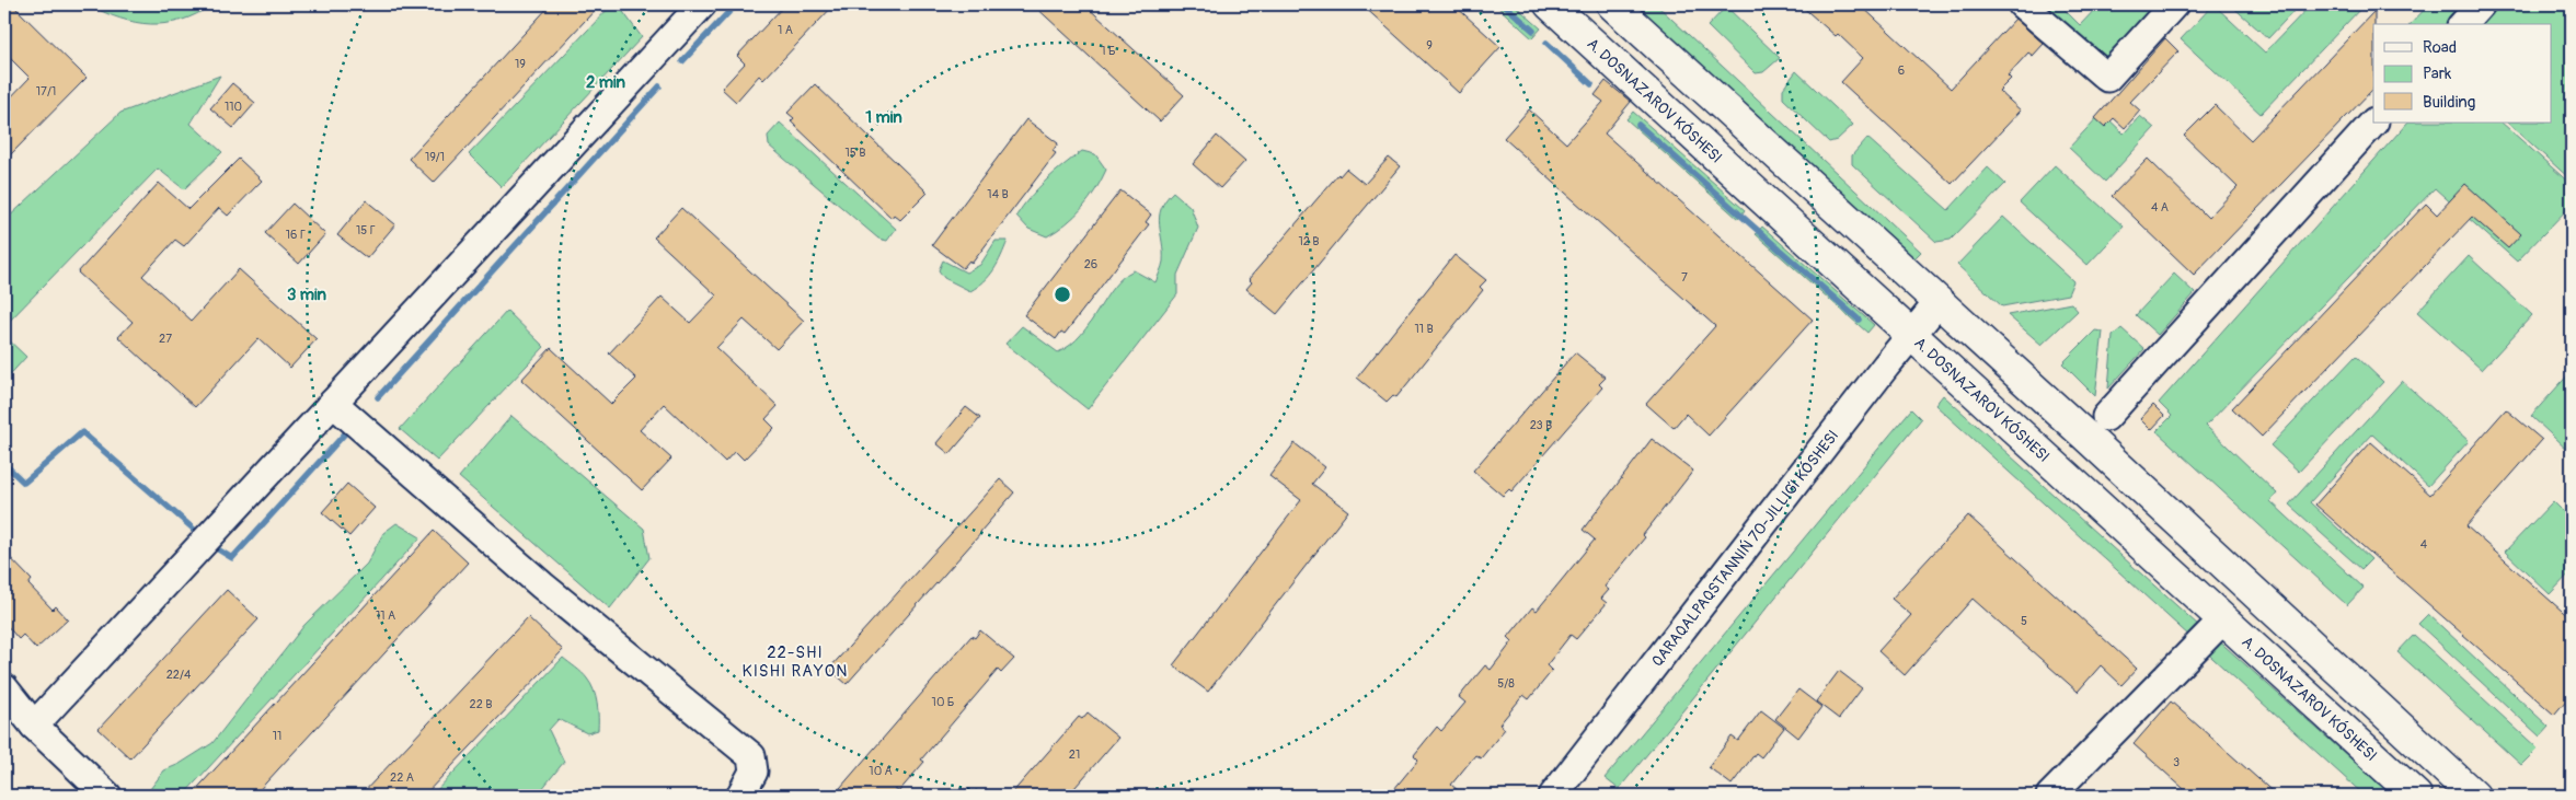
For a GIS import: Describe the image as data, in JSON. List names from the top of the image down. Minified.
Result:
{"streets":{"main road":["A. DOSNAZAROV KÓSHESI"]},"districts":["22-SHI KISHI RAYON"],"house_numbers":["1 А","9","1 Б","19","6","17/1","110","15 В","19/1","14 В","4 А","15 Г","16 Г","12 В","26","7","11 В","27","23 В","4","11 А","5","22/4","5/8","10 Б","22 В","11","21","3","10 А","22 А"],"legend":["Road","Park","Building"],"rings":["2 min","1 min","3 min"]}
